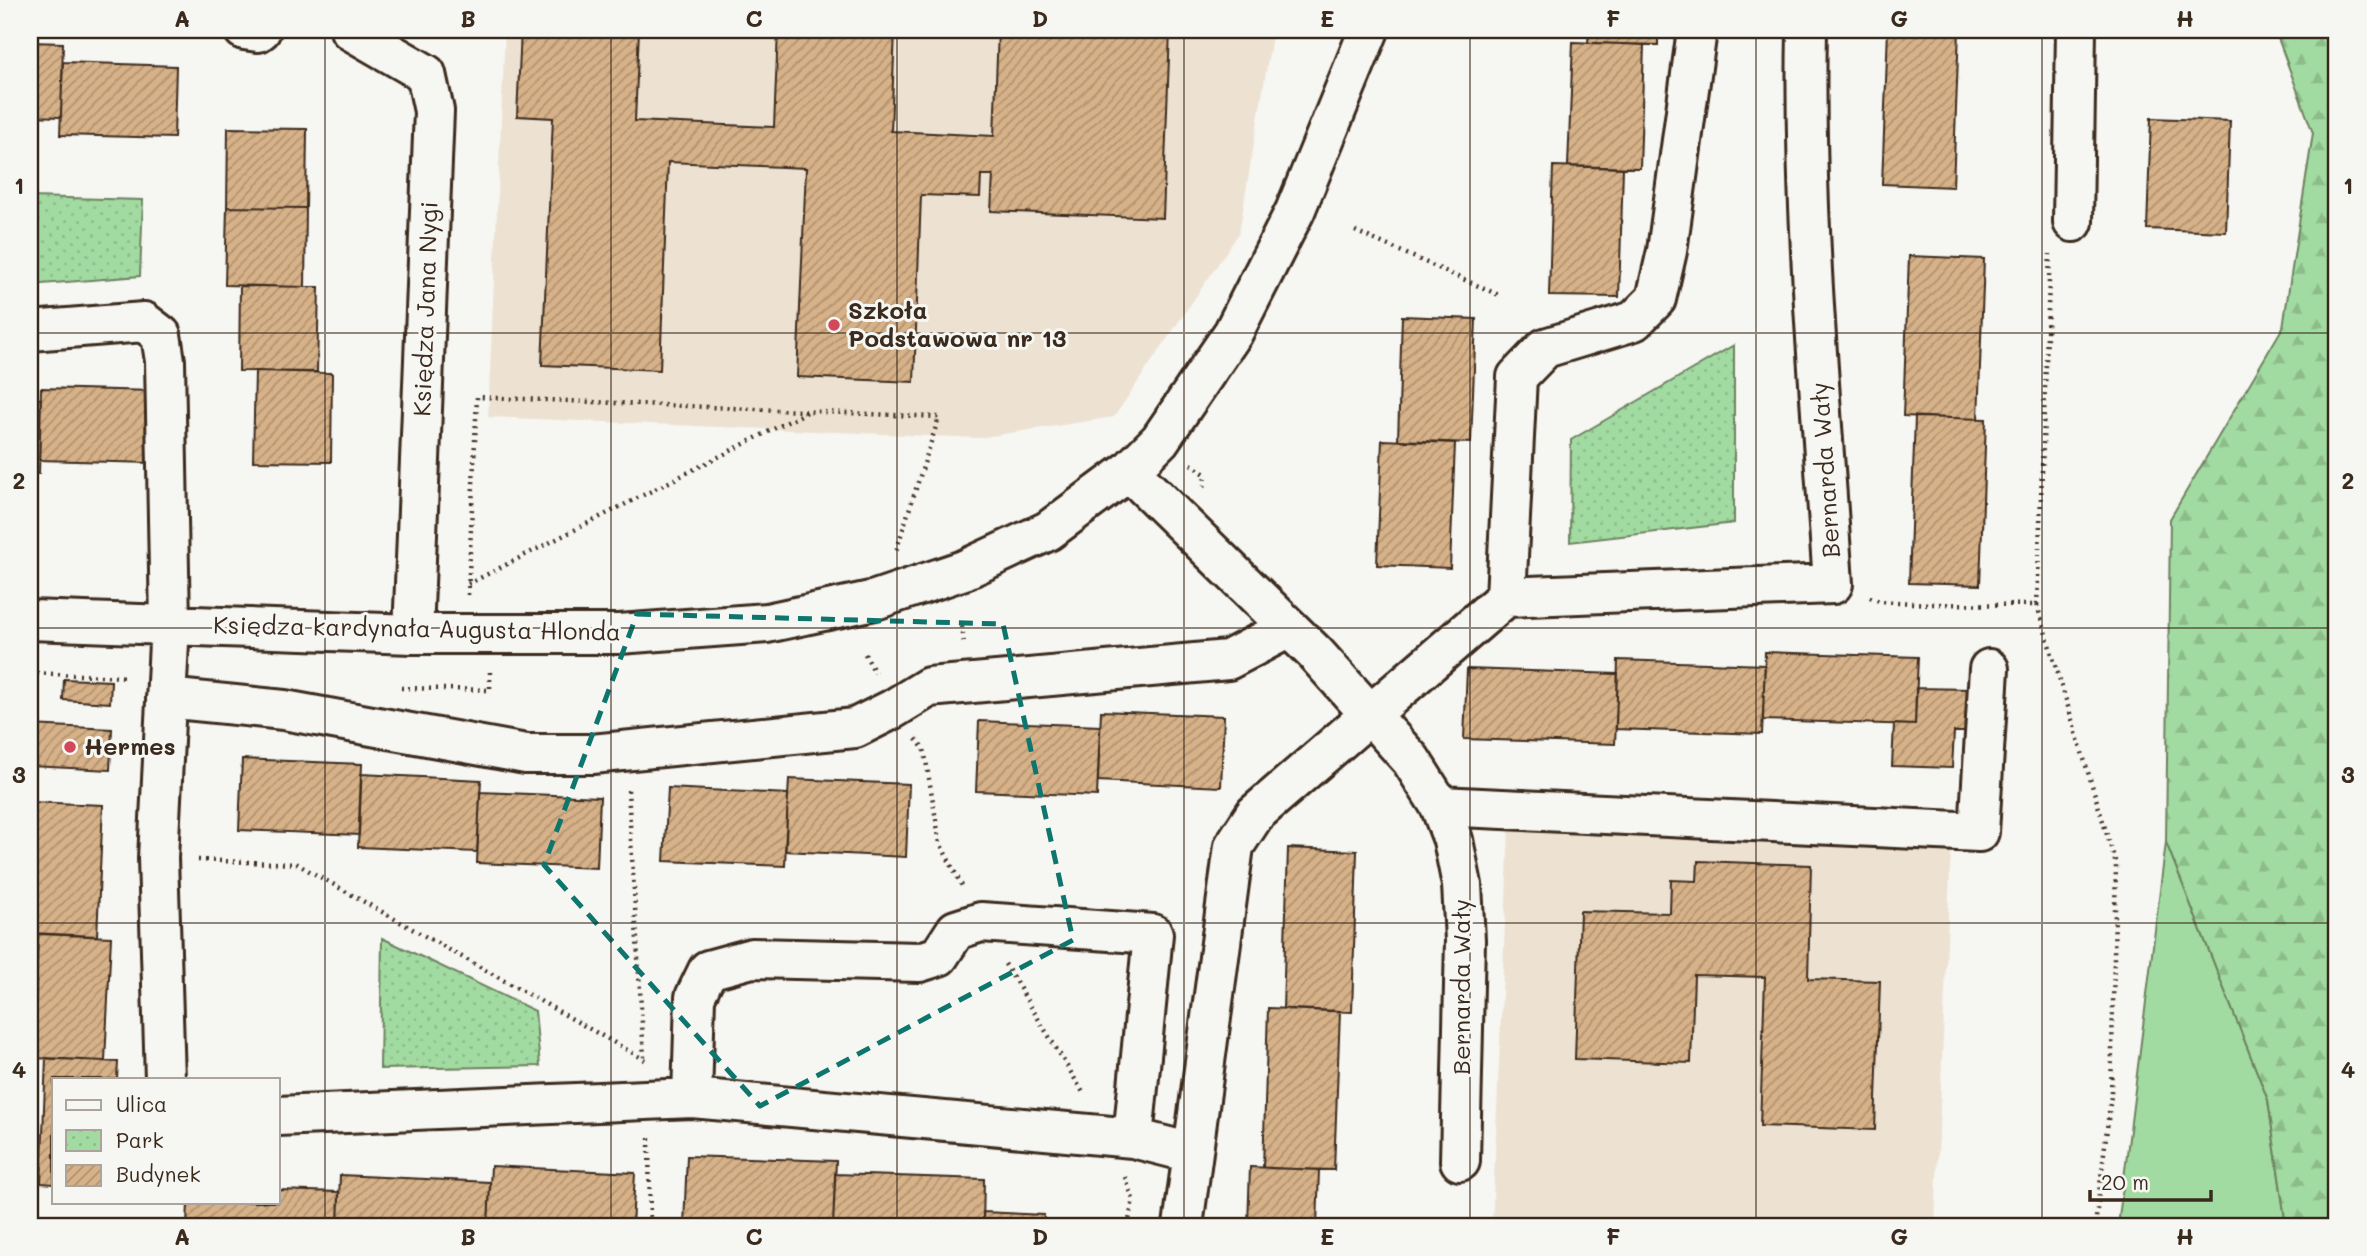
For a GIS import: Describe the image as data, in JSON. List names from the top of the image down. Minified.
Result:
{"streets":{"street":["Księdza Jana Nygi","Bernarda Wały","Księdza kardynała Augusta Hlonda"]},"crossings":[["Księdza Jana Nygi","Księdza kardynała Augusta Hlonda"],["Bernarda Wały","Księdza kardynała Augusta Hlonda"]],"places":["Szkoła Podstawowa nr 13","Hermes"],"legend":["Ulica","Park","Budynek"],"scale_bar":"20 m","grid":{"columns":["A","B","C","D","E","F","G","H"],"rows":["1","2","3","4"]}}
